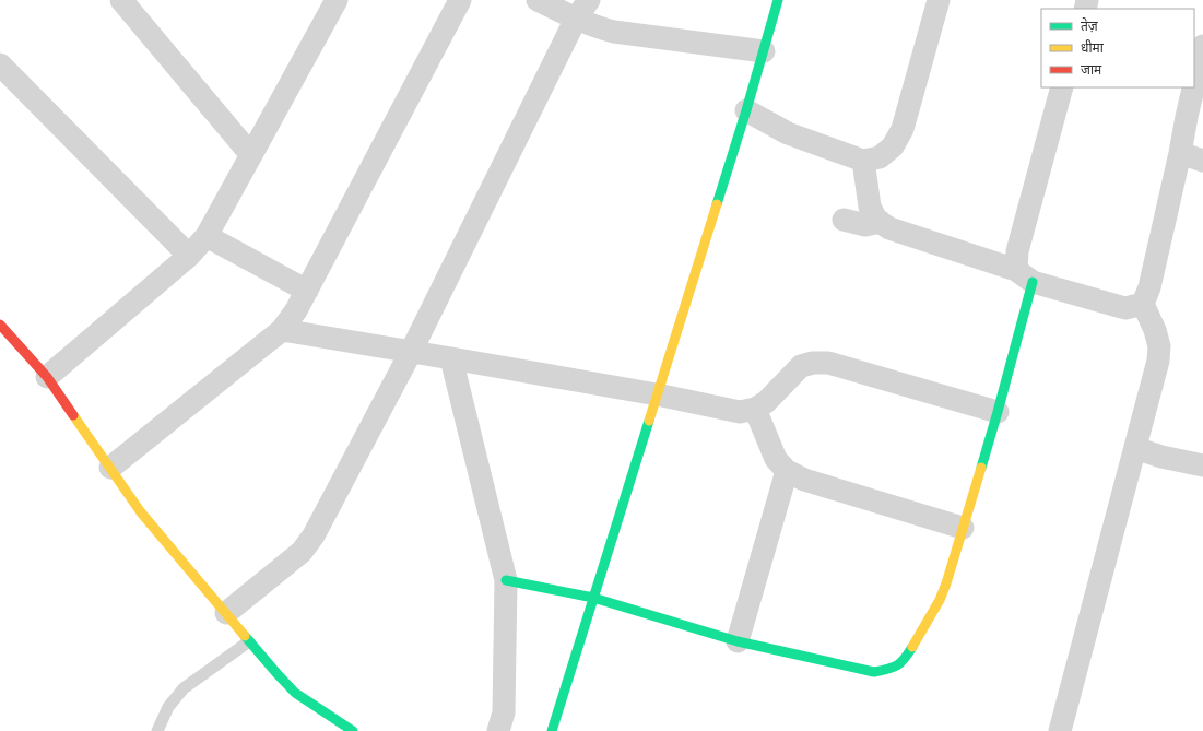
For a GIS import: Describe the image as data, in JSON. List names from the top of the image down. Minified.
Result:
{"legend":["तेज़","धीमा","जाम"]}
